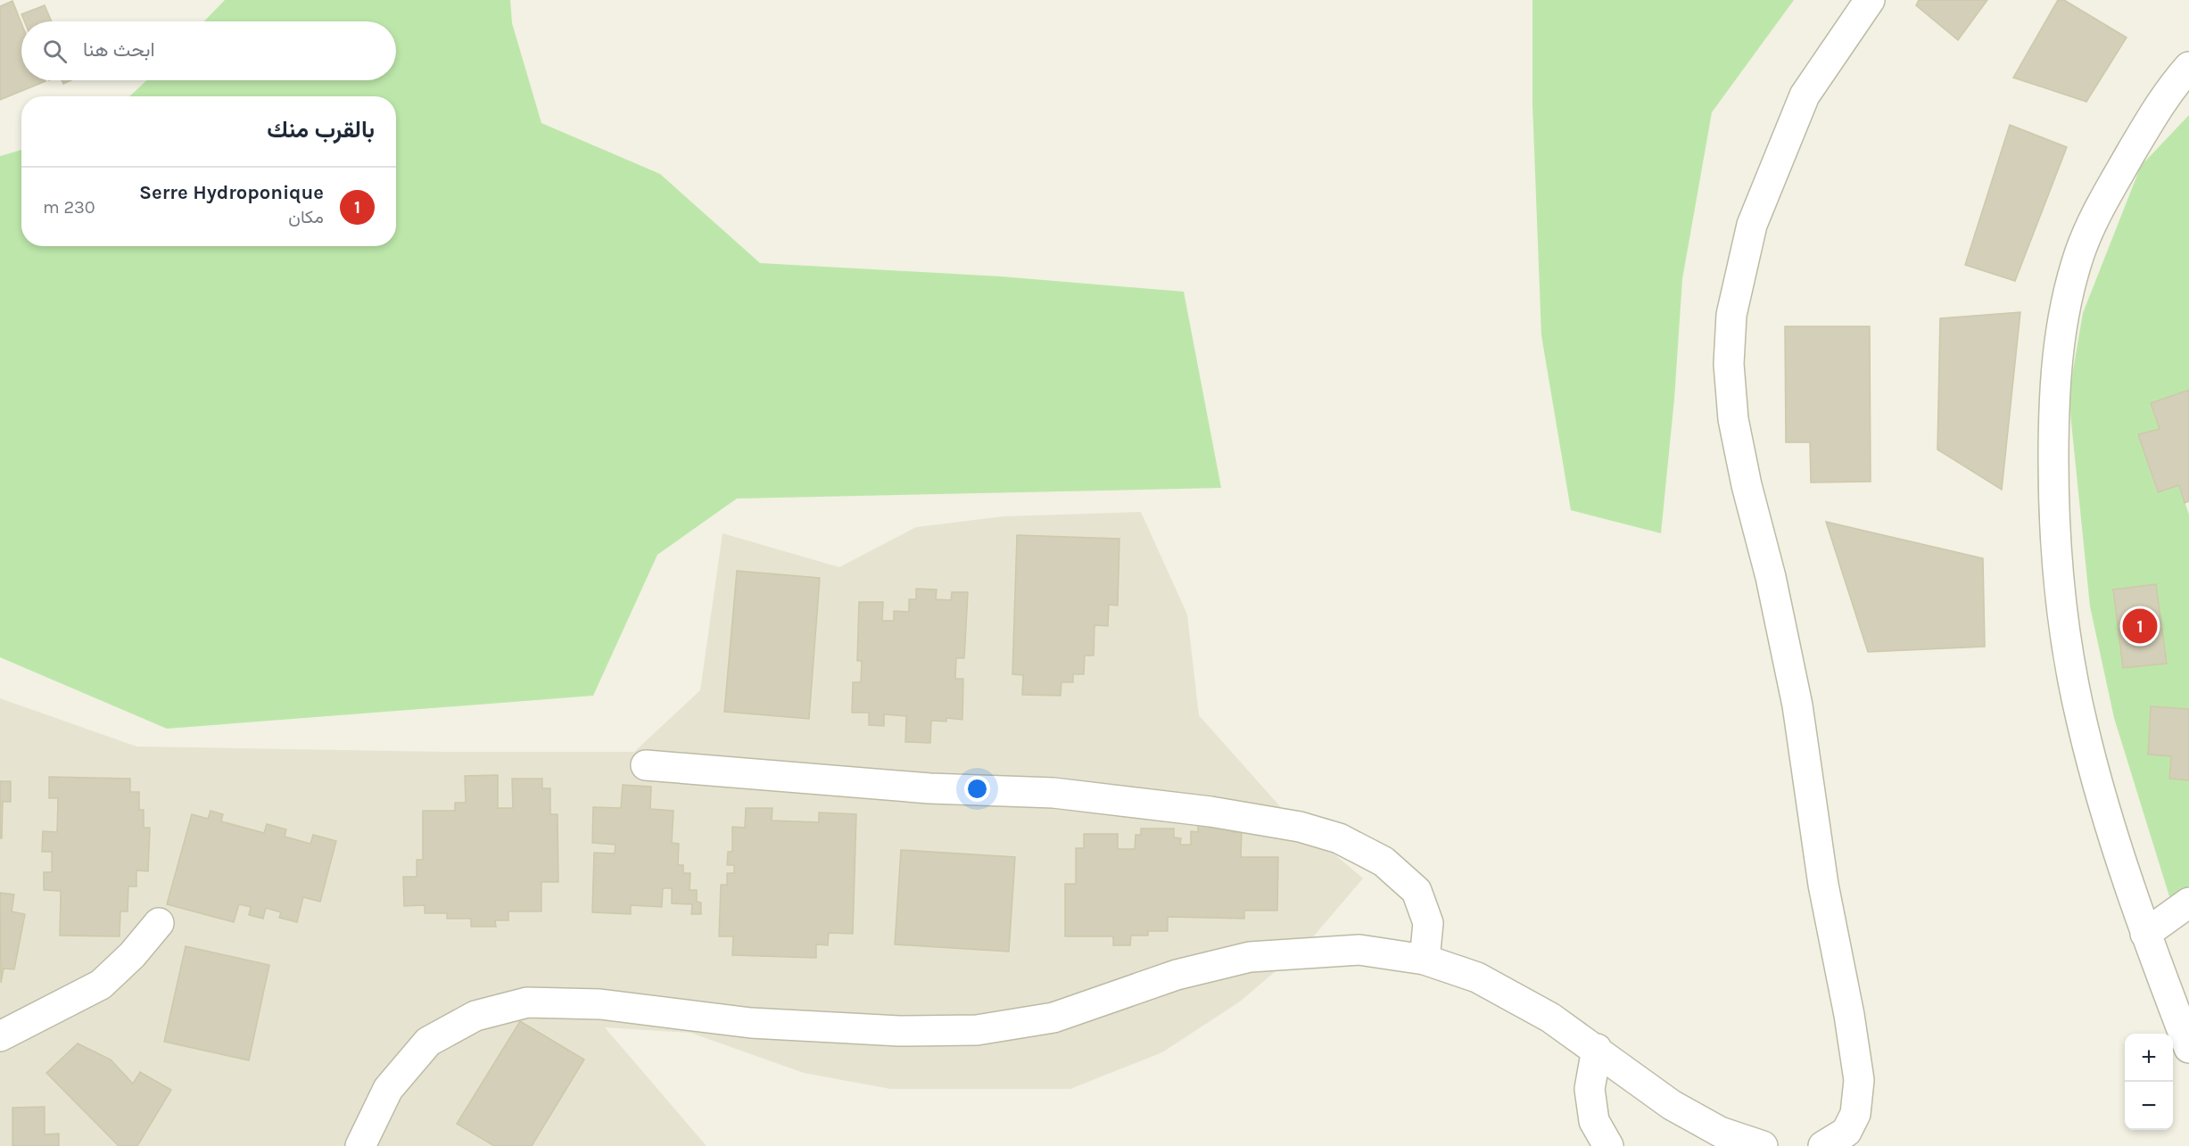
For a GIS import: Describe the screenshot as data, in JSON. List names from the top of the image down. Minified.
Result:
{"page":{"search":"ابحث هنا","heading":"بالقرب منك","list":[{"mark":"1","name":"Serre Hydroponique","note":"مكان","value":"230 m"}],"pins":"1","map_buttons":["+","−"]}}
